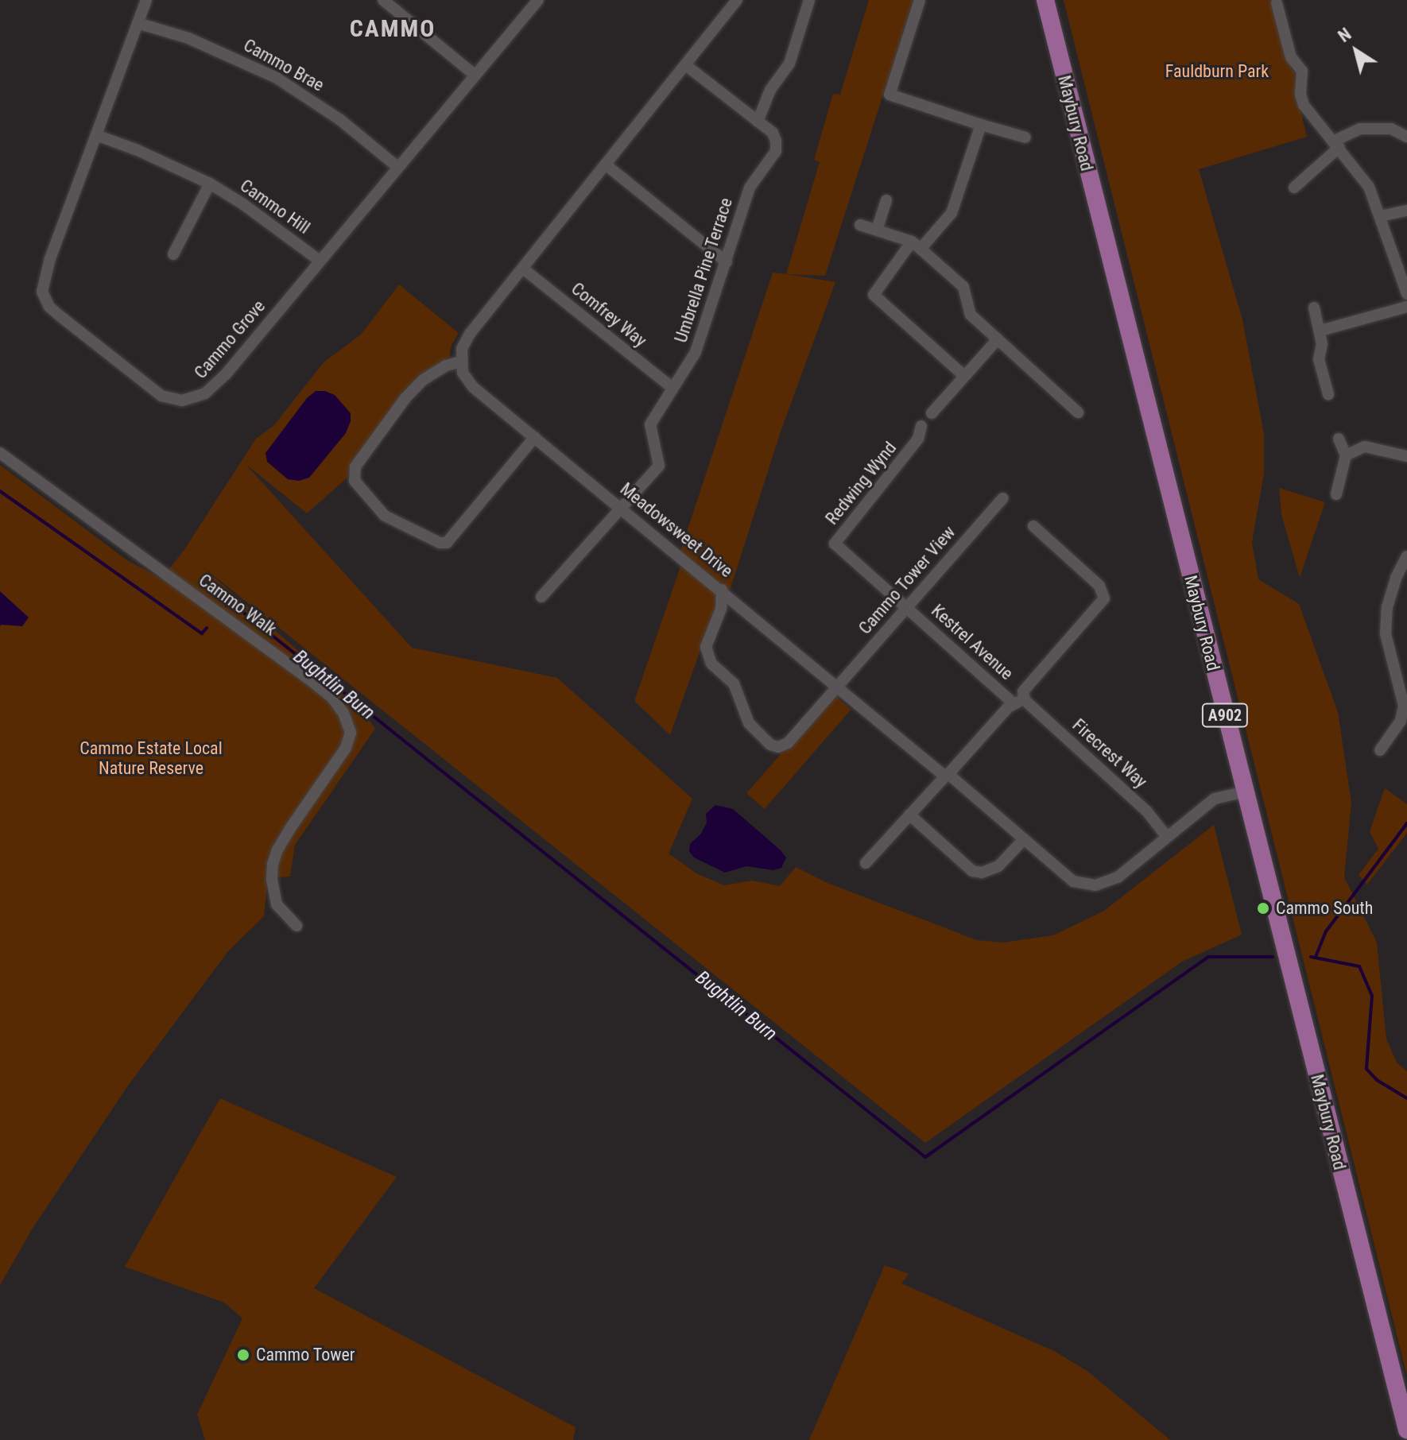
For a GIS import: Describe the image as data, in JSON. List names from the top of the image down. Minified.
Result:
{"streets":{"main road":["Maybury Road","A902"],"street":["Cammo Brae","Cammo Hill","Umbrella Pine Terrace","Comfrey Way","Cammo Grove","Redwing Wynd","Meadowsweet Drive","Cammo Tower View","Cammo Walk","Kestrel Avenue","Firecrest Way"]},"crossings":[["Cammo Brae","Cammo Grove"],["Maybury Road","Meadowsweet Drive"],["Cammo Hill","Cammo Grove"],["Umbrella Pine Terrace","Comfrey Way"],["Umbrella Pine Terrace","Meadowsweet Drive"],["Redwing Wynd","Cammo Tower View"],["Redwing Wynd","Kestrel Avenue"],["Meadowsweet Drive","Cammo Tower View"],["Meadowsweet Drive","Firecrest Way"],["Cammo Tower View","Kestrel Avenue"],["Kestrel Avenue","Firecrest Way"]],"districts":["CAMMO"],"water":["Bughtlin Burn"],"parks":["Fauldburn Park","Cammo Estate Local Nature Reserve"],"places":["Cammo South","Cammo Tower"],"north":"top left"}
